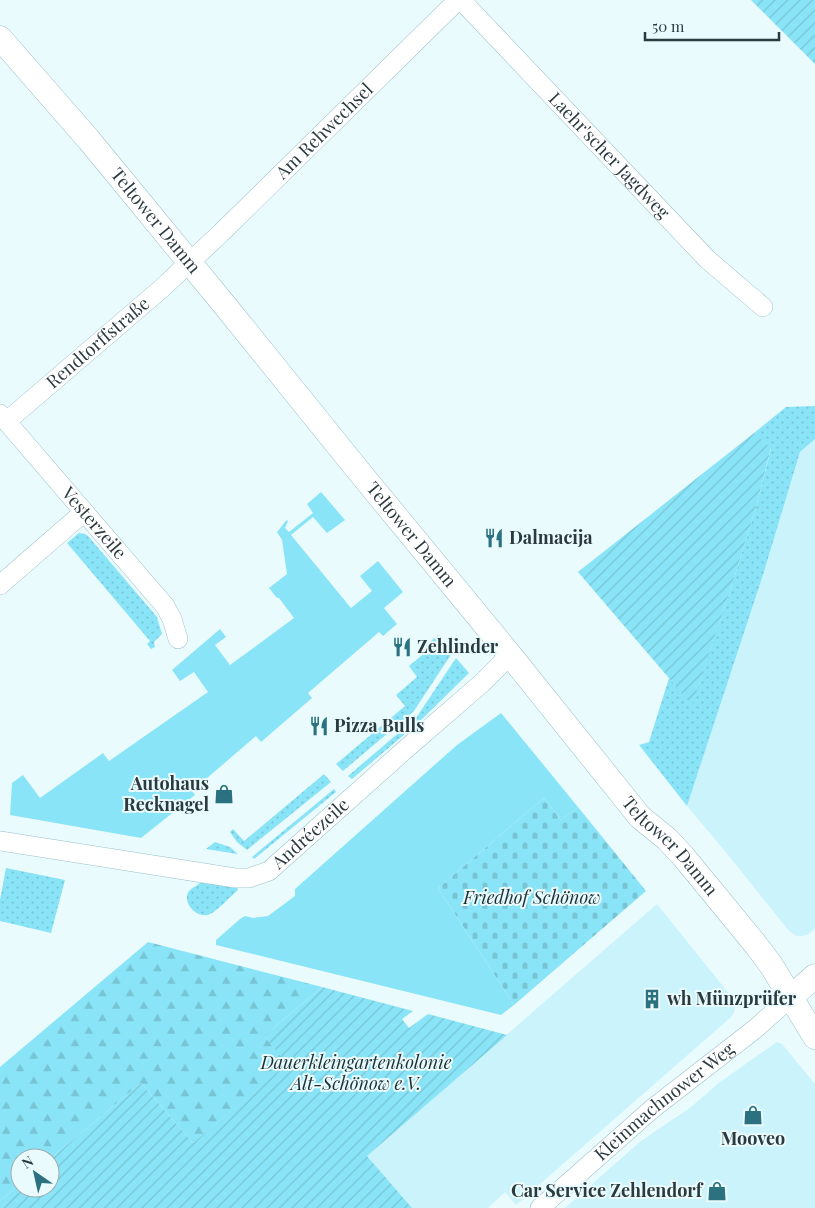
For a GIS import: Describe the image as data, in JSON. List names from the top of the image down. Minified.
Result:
{"streets":{"main road":["Teltower Damm"],"street":["Am Rehwechsel","Laehr'scher Jagdweg","Rendtorffstraße","Vesterzeile","Andréezeile","Kleinmachnower Weg"]},"crossings":[["Am Rehwechsel","Laehr'scher Jagdweg"],["Am Rehwechsel","Teltower Damm"],["Am Rehwechsel","Rendtorffstraße"],["Teltower Damm","Rendtorffstraße"],["Teltower Damm","Andréezeile"],["Teltower Damm","Kleinmachnower Weg"],["Rendtorffstraße","Vesterzeile"]],"parks":["Friedhof Schönow","Dauerkleingartenkolonie Alt-Schönow e.V."],"places":{"restaurant":["Dalmacija","Zehlinder","Pizza Bulls"],"shop":["Autohaus Recknagel","Mooveo","Car Service Zehlendorf"],"building":["wh Münzprüfer"]},"scale_bar":"50 m","north":"top left"}
